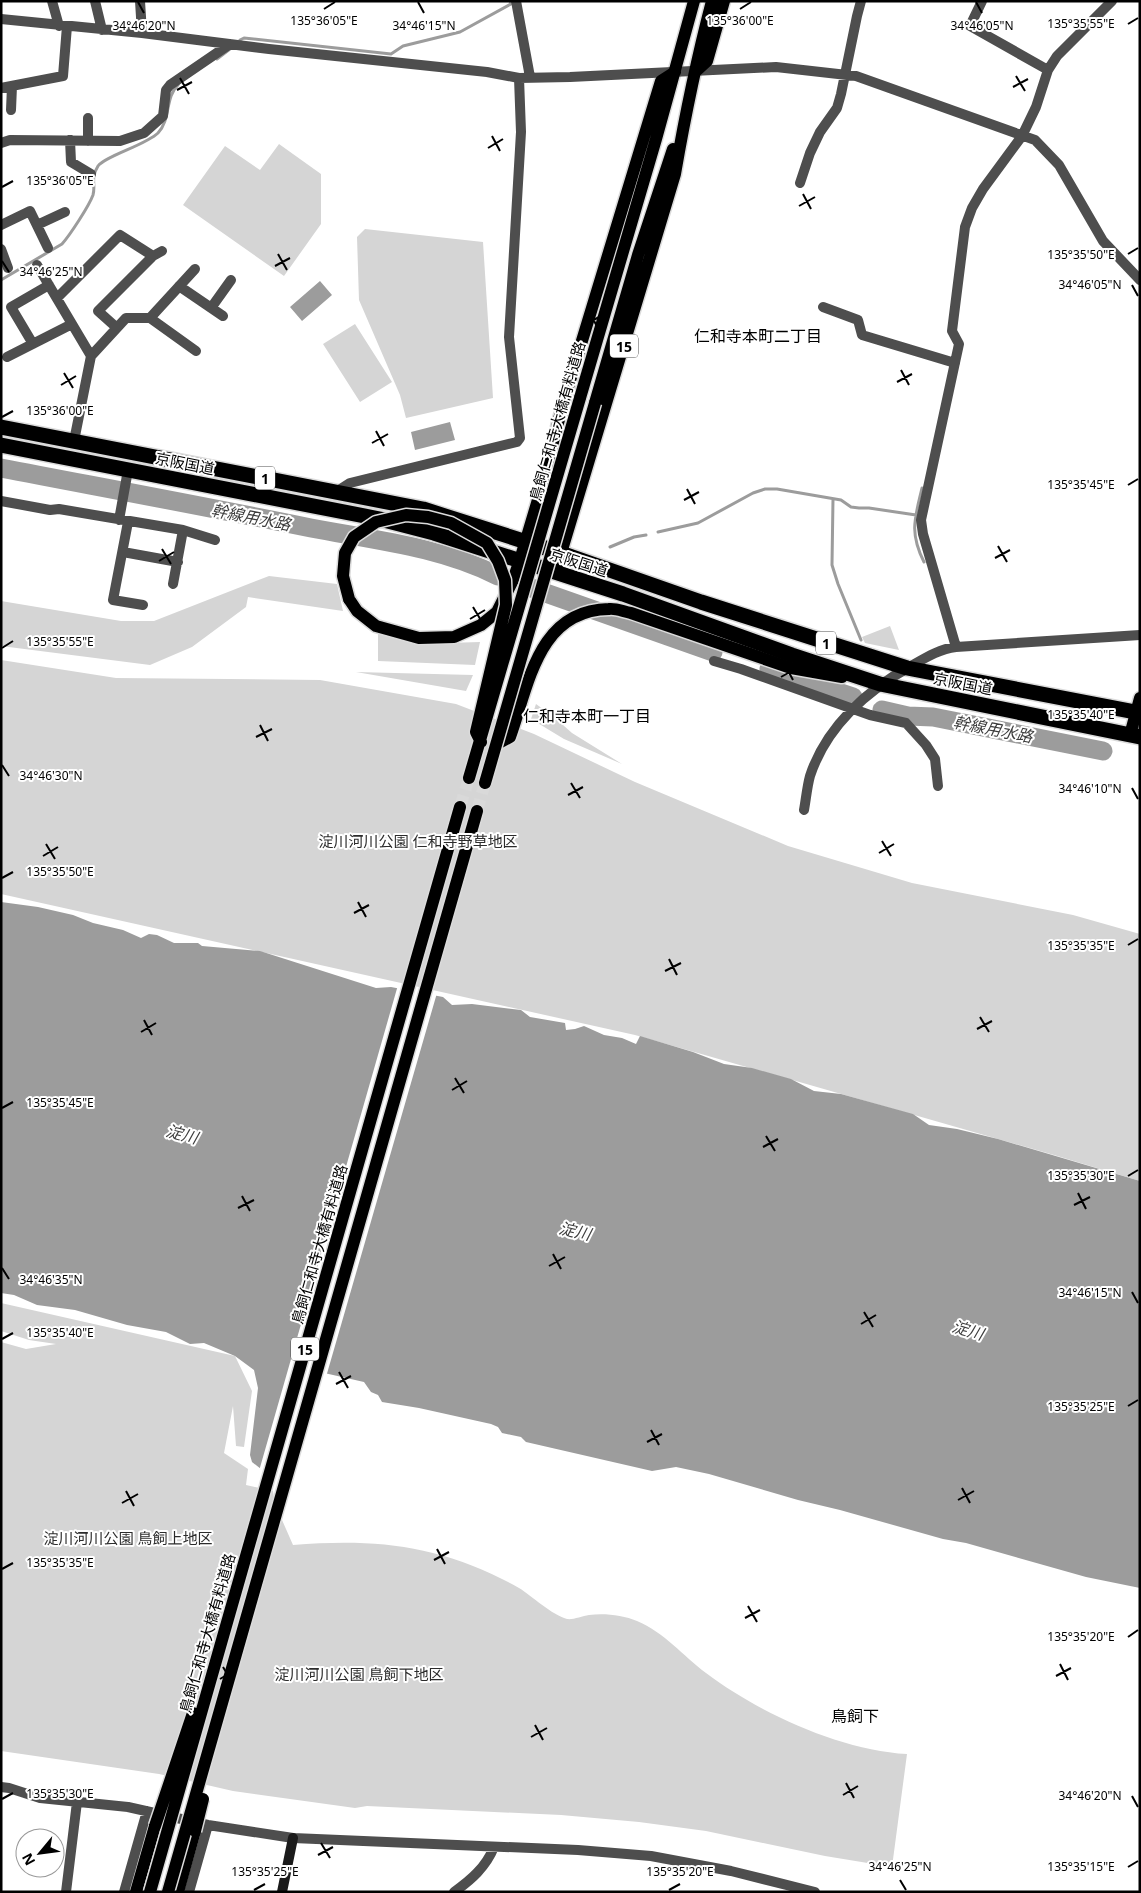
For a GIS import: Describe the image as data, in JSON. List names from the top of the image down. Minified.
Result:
{"streets":{"highway":["京阪国道","1"],"main road":["15","鳥飼仁和寺大橋有料道路"]},"crossings":[["15","鳥飼仁和寺大橋有料道路"],["15","京阪国道"]],"districts":["仁和寺本町二丁目","仁和寺本町一丁目","鳥飼下"],"water":["幹線用水路","淀川"],"parks":["淀川河川公園 仁和寺野草地区","淀川河川公園 鳥飼上地区","淀川河川公園 鳥飼下地区"],"north":"bottom left","coordinates":["135°36'05\"E","135°36'00\"E","135°35'55\"E","34°46'20\"N","34°46'15\"N","34°46'05\"N","135°35'50\"E","34°46'25\"N","135°35'45\"E","135°35'40\"E","34°46'30\"N","34°46'10\"N","135°35'35\"E","135°35'30\"E","34°46'35\"N","135°35'25\"E","135°35'20\"E","135°35'15\"E"]}
